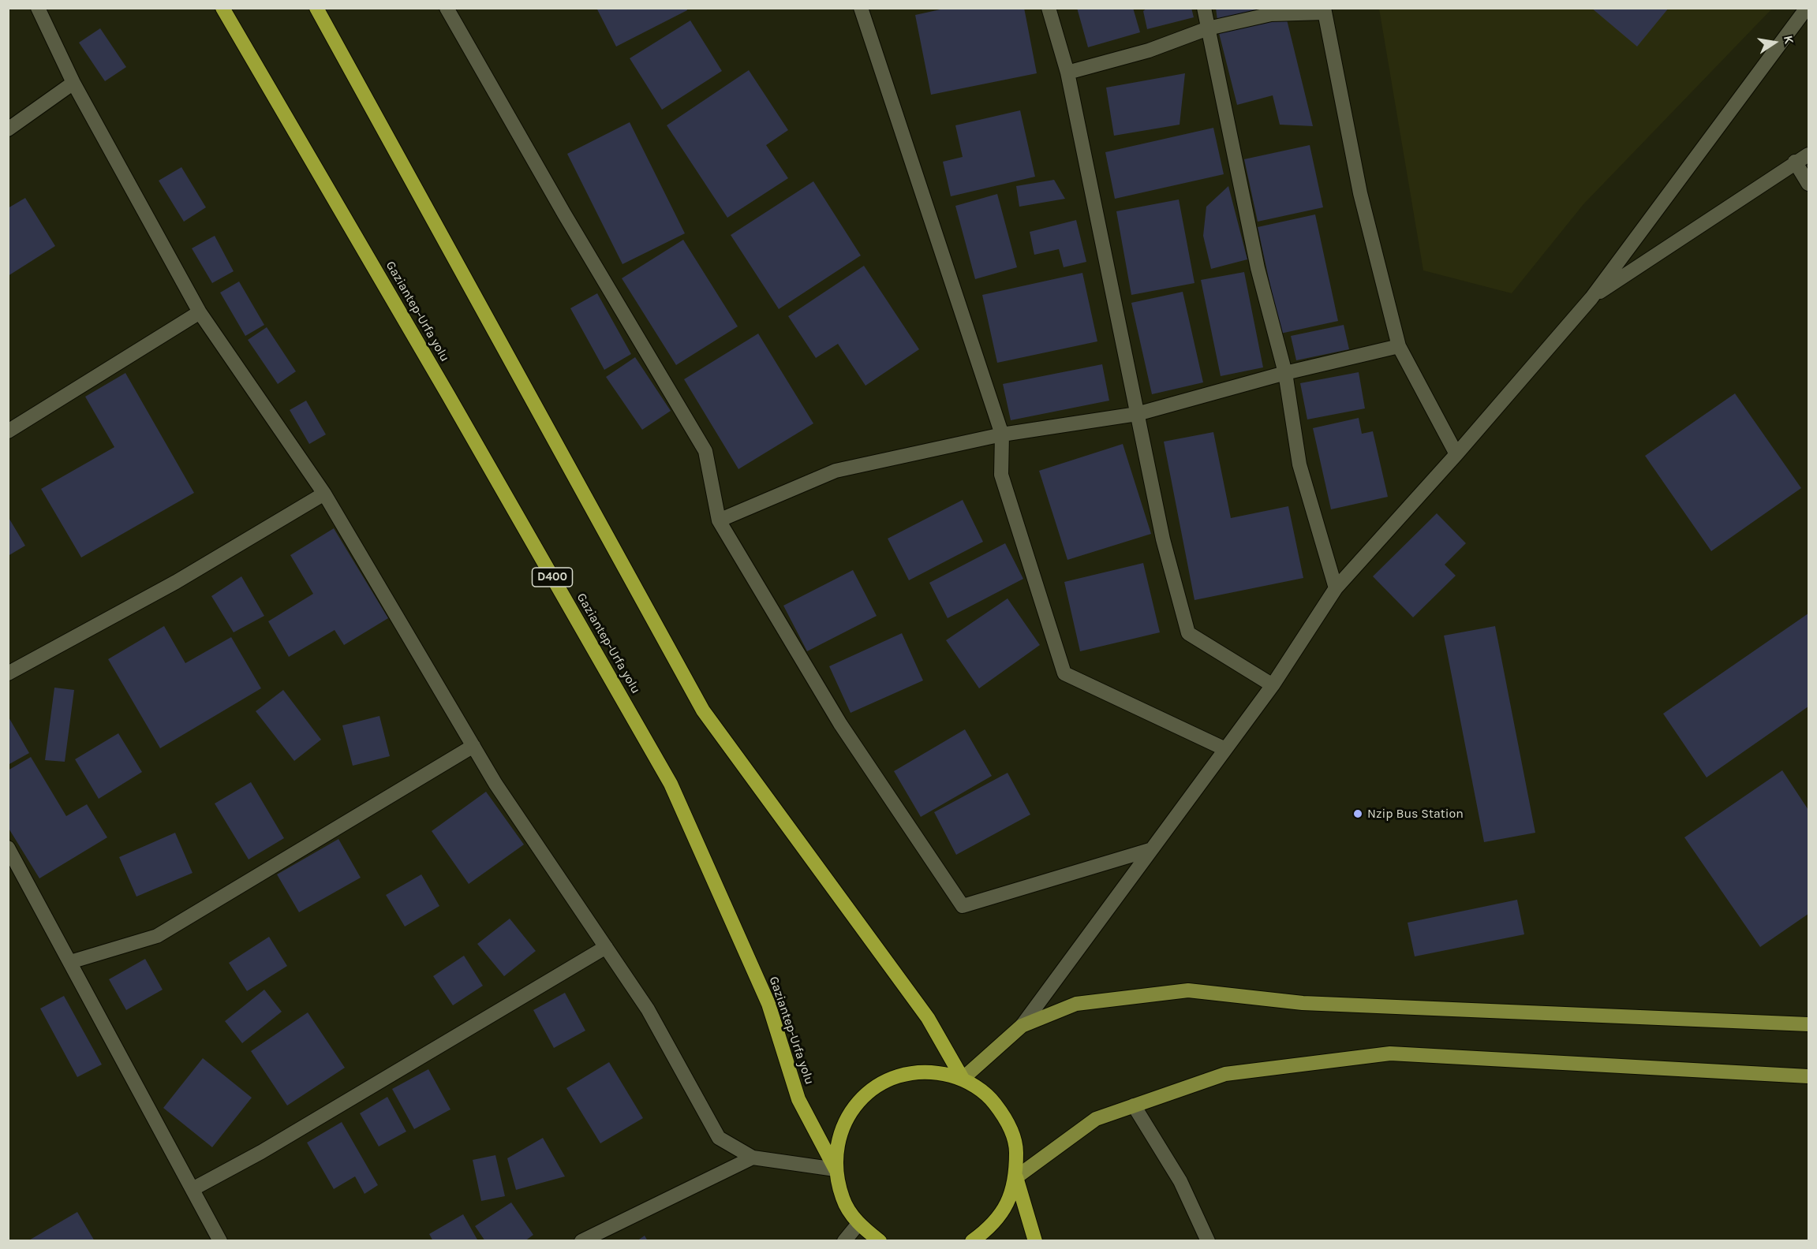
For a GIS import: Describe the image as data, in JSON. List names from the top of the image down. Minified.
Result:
{"streets":{"highway":["Gaziantep-Urfa yolu","D400"]},"places":["Nzip Bus Station"],"north":"right"}
